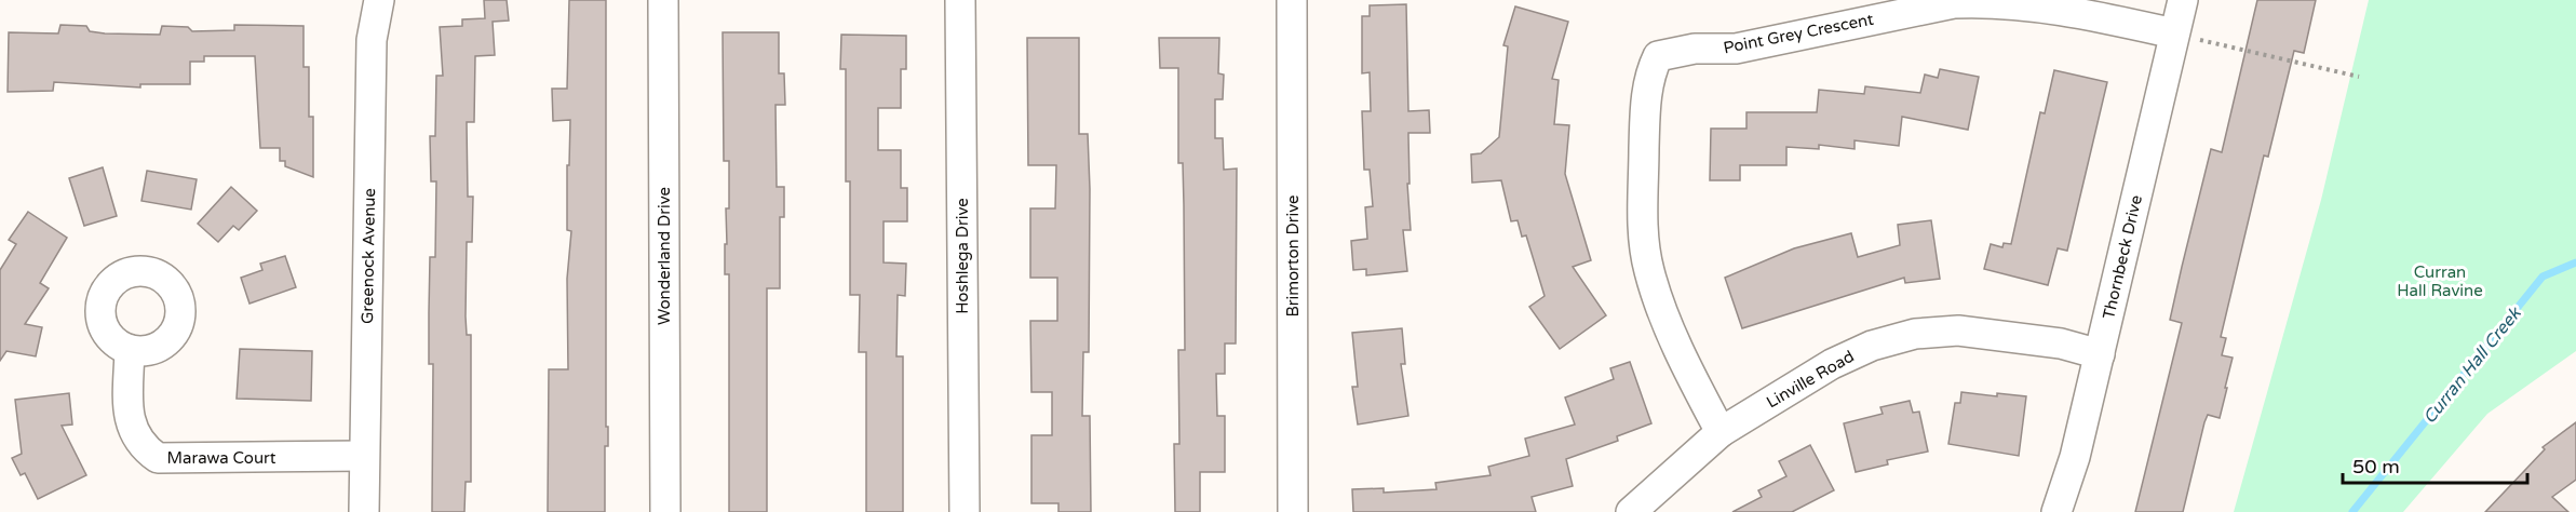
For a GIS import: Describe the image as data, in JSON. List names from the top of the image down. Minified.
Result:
{"streets":{"street":["Point Grey Crescent","Greenock Avenue","Wonderland Drive","Hoshlega Drive","Brimorton Drive","Thornbeck Drive","Linville Road","Marawa Court"]},"crossings":[["Point Grey Crescent","Thornbeck Drive"],["Point Grey Crescent","Linville Road"],["Greenock Avenue","Marawa Court"],["Thornbeck Drive","Linville Road"]],"water":["Curran Hall Creek"],"parks":["Curran Hall Ravine"],"scale_bar":"50 m"}
